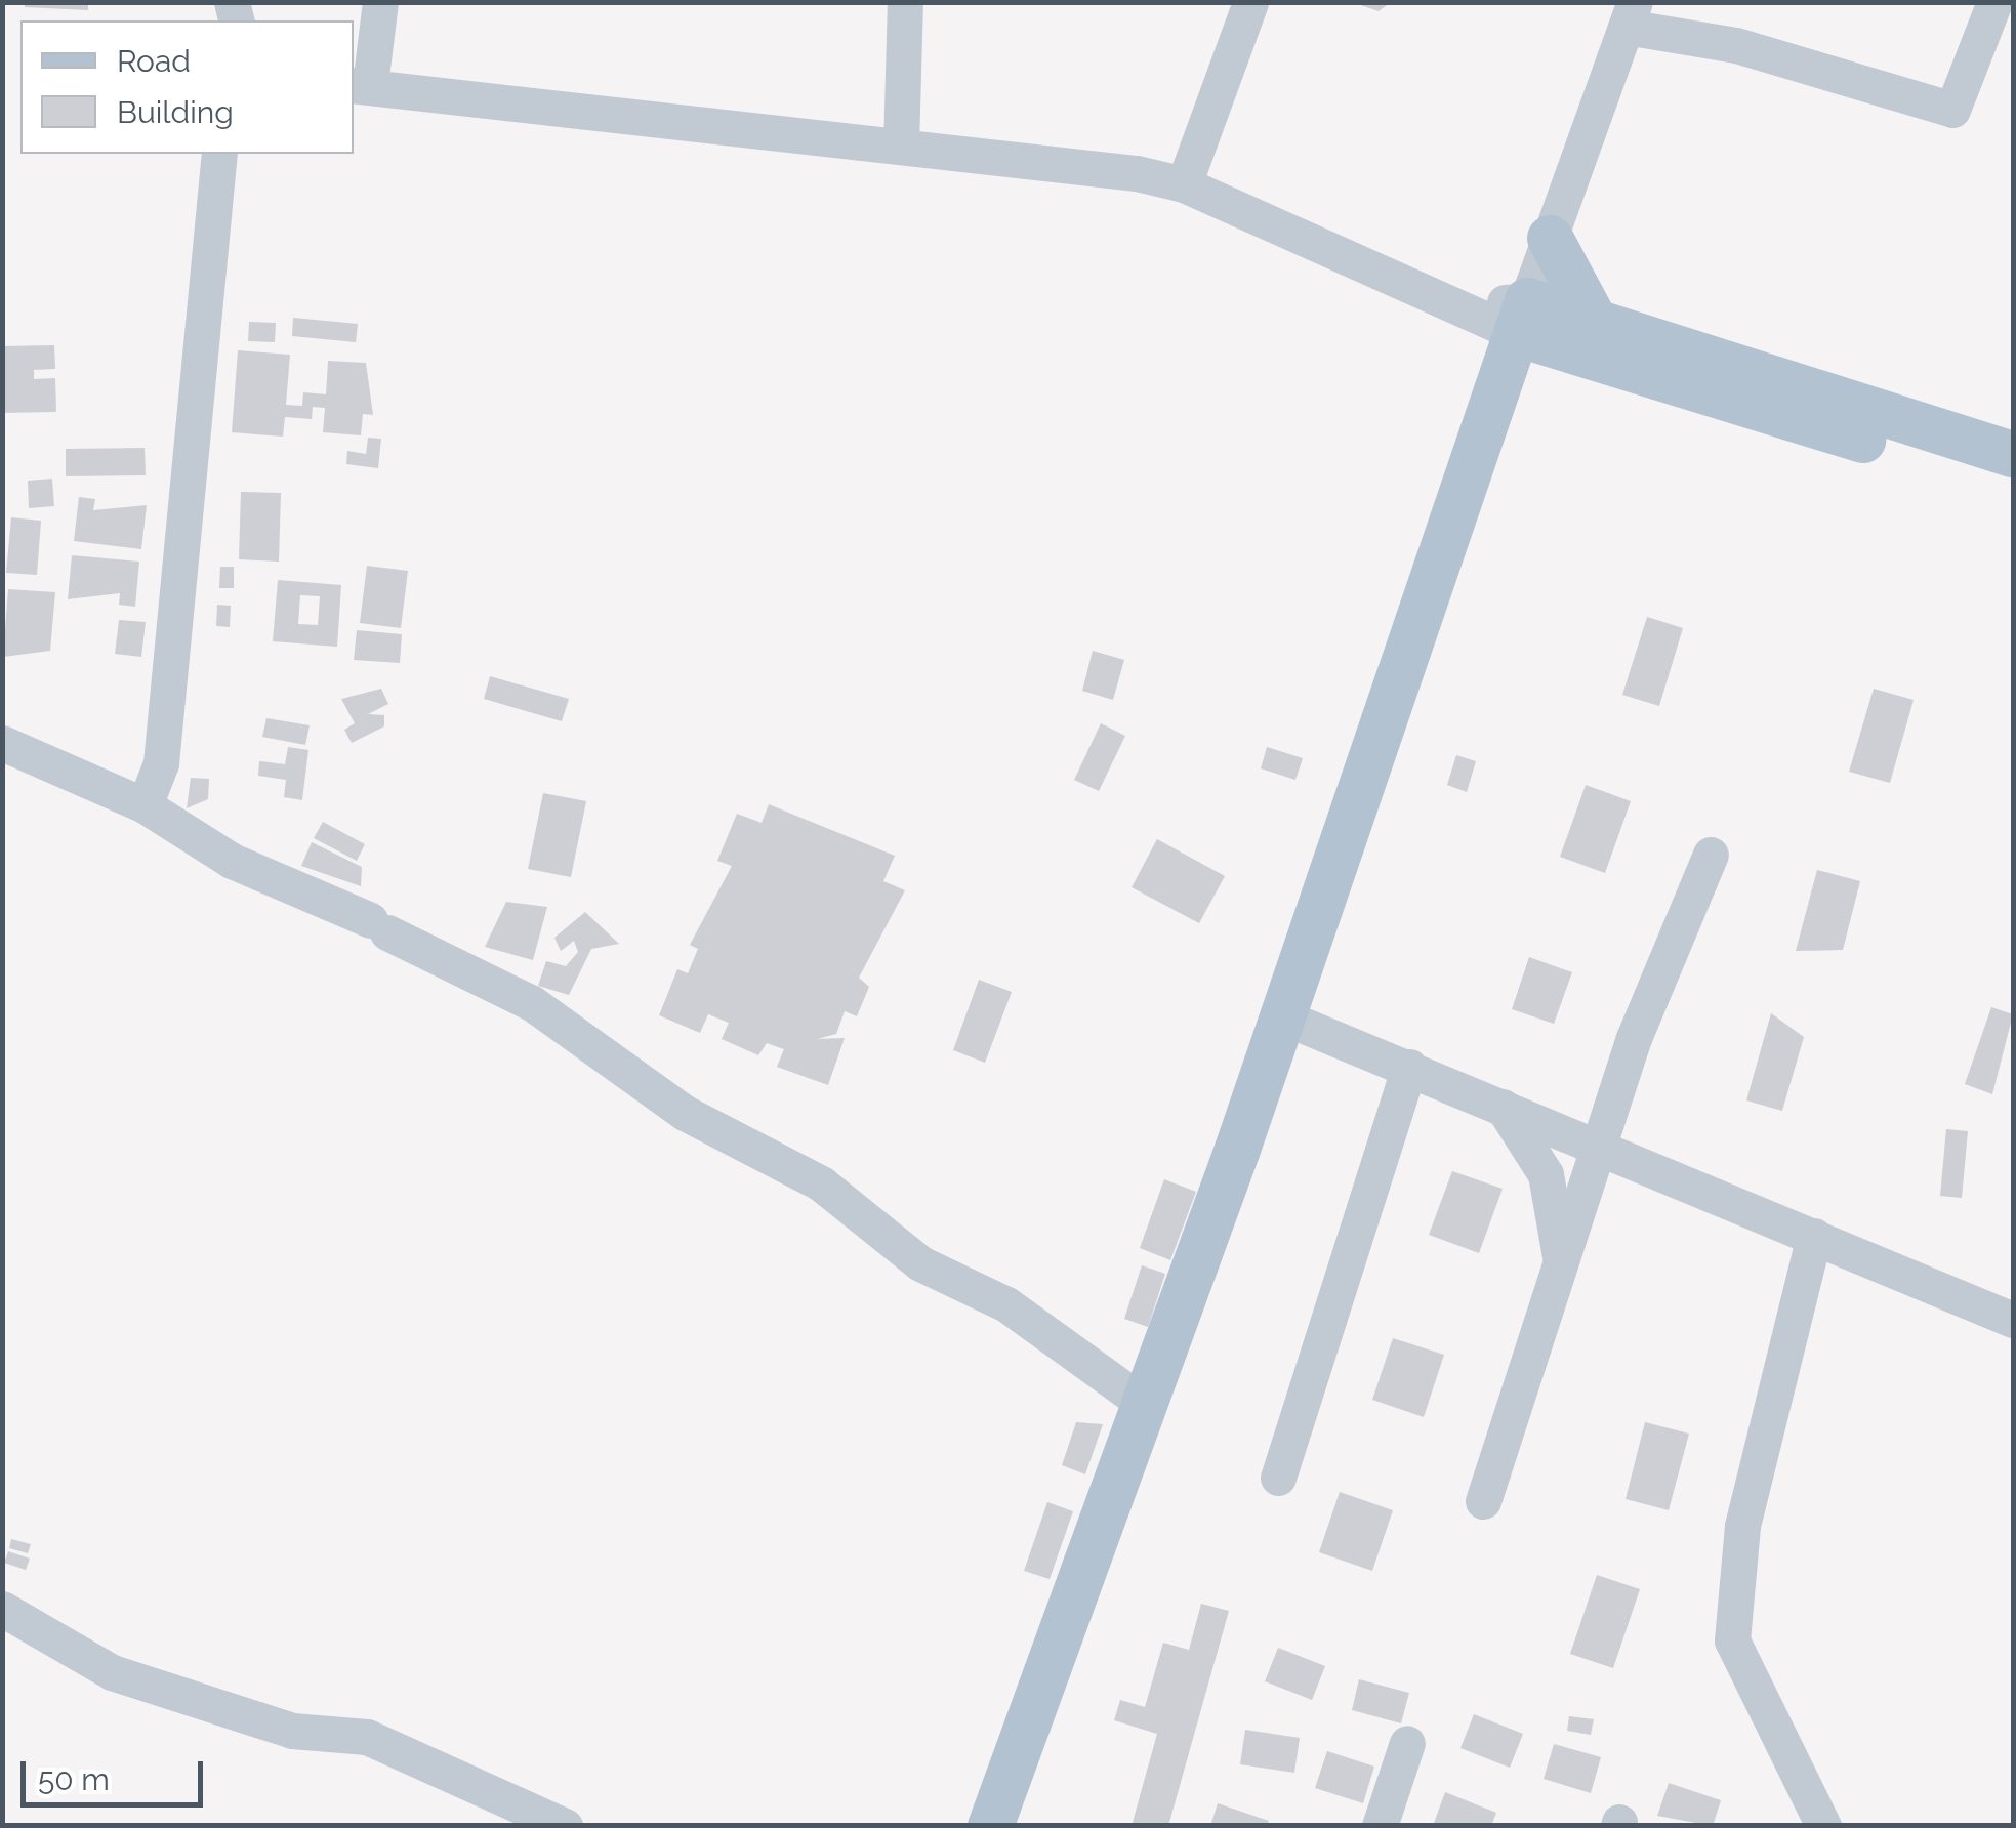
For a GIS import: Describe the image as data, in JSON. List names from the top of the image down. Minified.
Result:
{"legend":["Road","Building"],"scale_bar":"50 m"}
